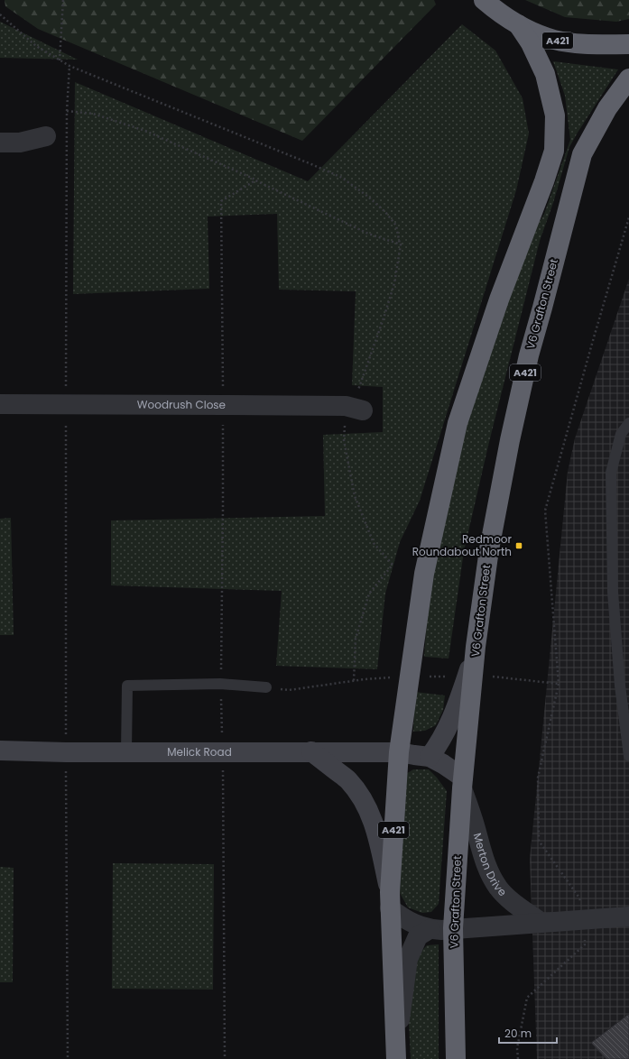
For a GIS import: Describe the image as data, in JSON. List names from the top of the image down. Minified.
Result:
{"streets":{"highway":["A421","V6 Grafton Street"],"street":["Woodrush Close","Melick Road","Merton Drive"]},"crossings":[["A421","Melick Road"],["V6 Grafton Street","Merton Drive"]],"places":{"transit":["Redmoor Roundabout North"]},"scale_bar":"20 m"}
